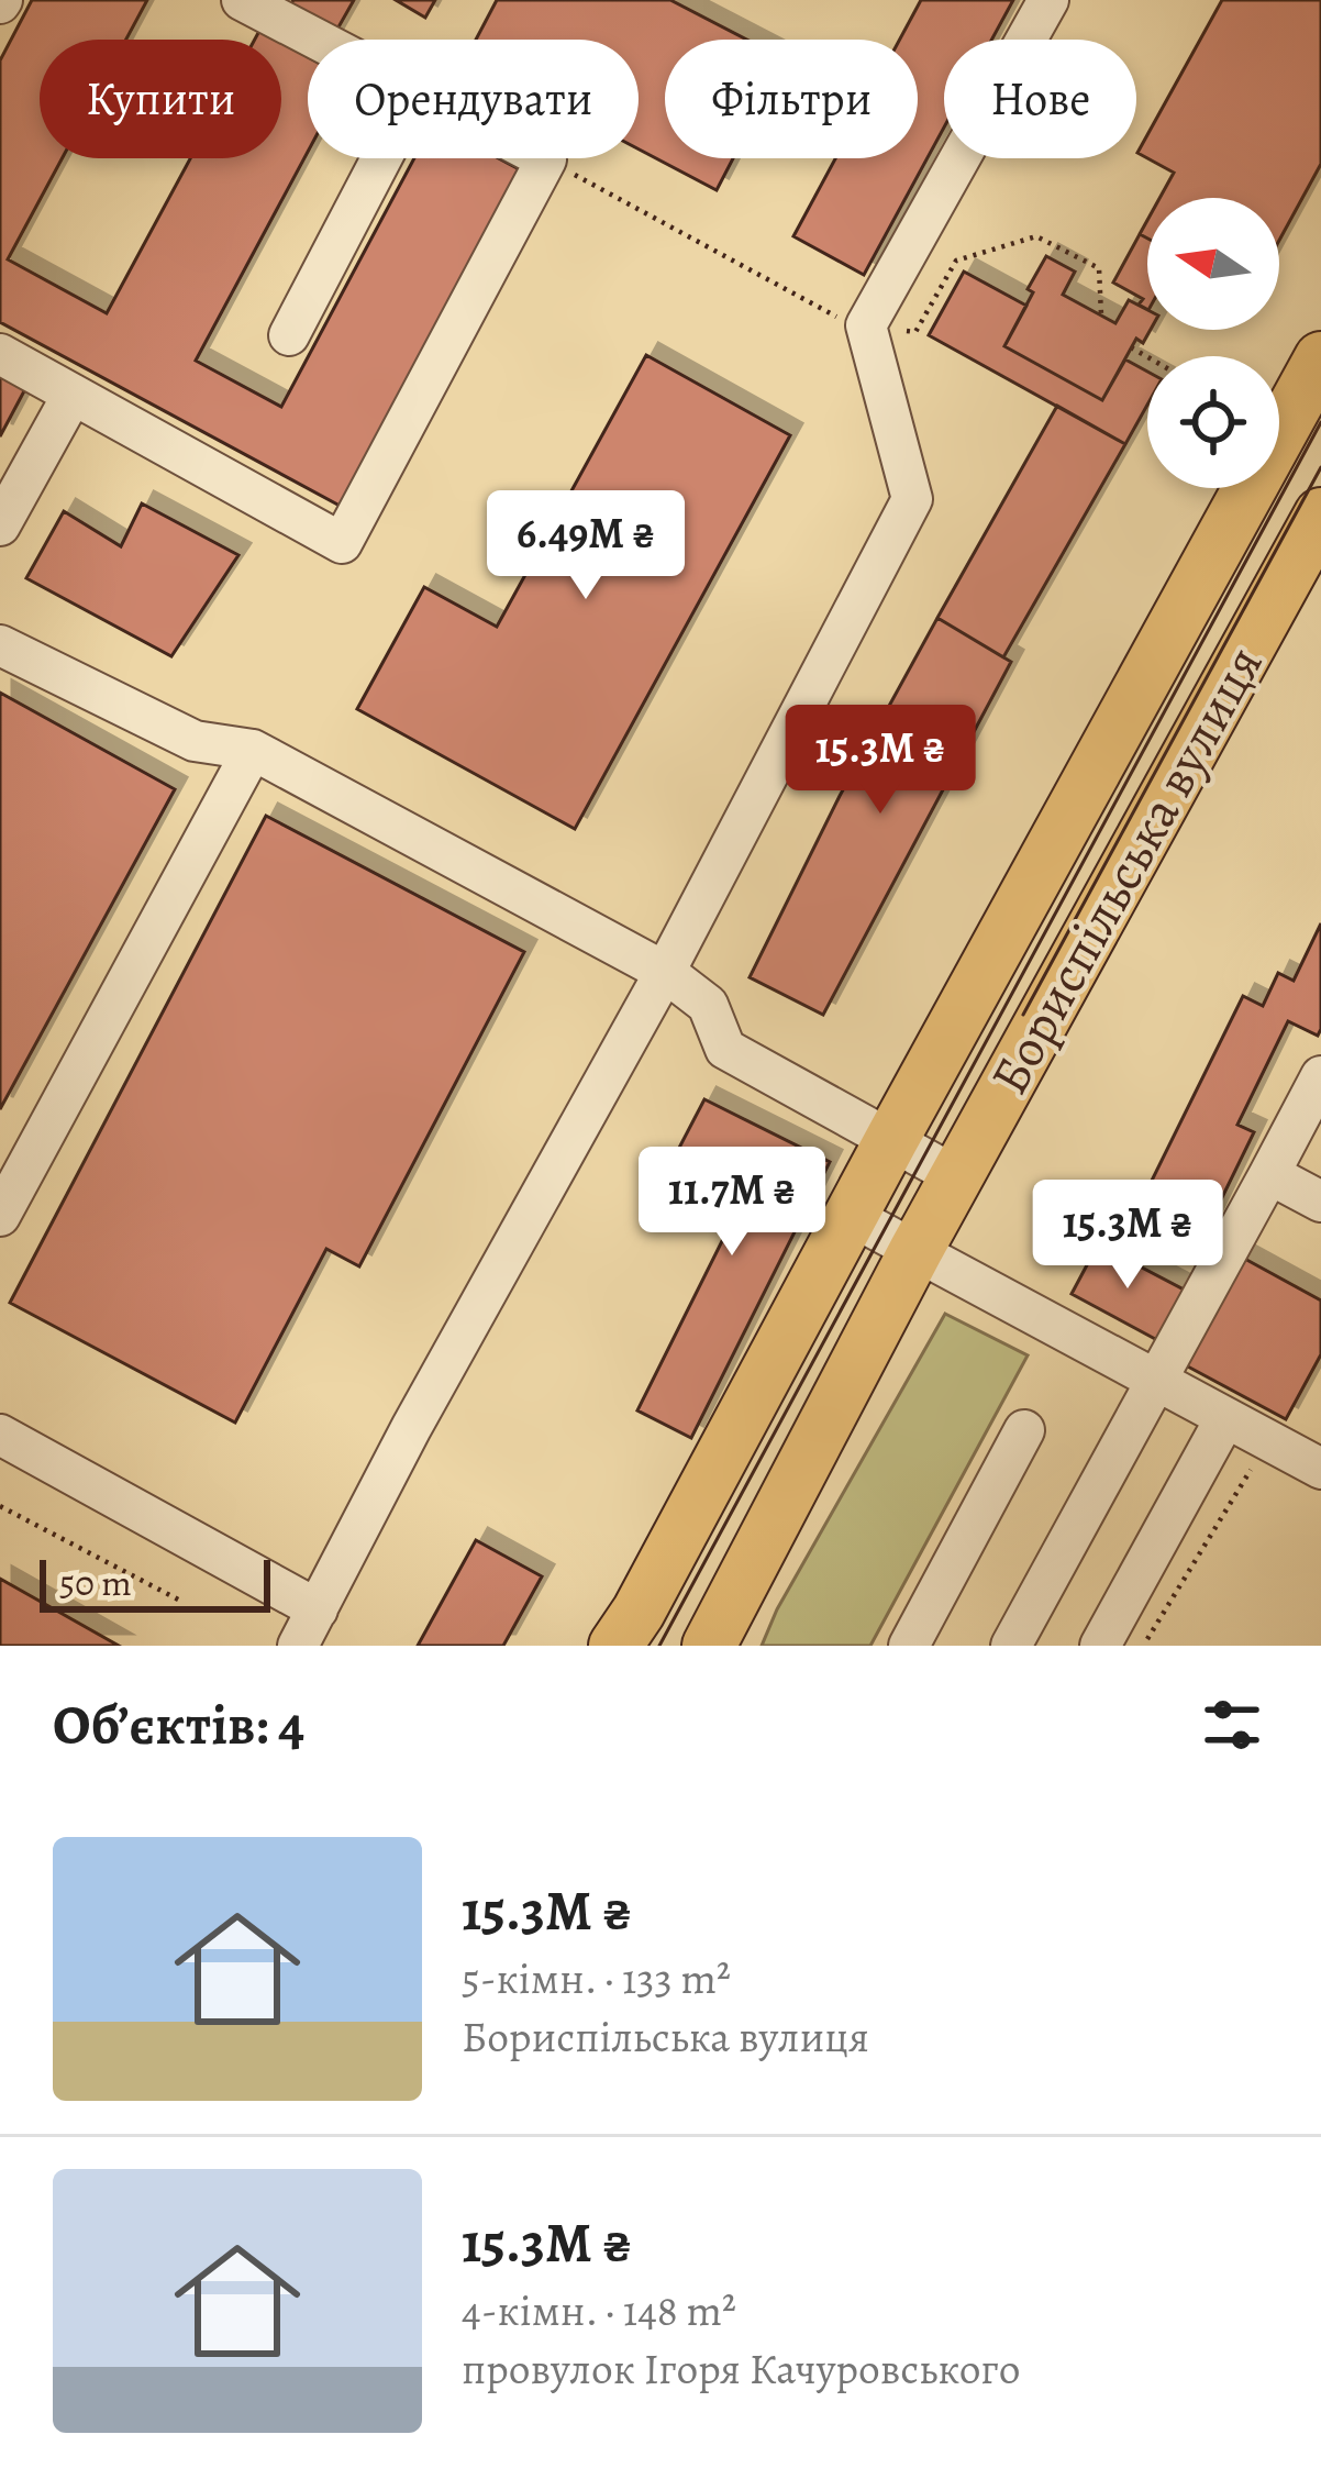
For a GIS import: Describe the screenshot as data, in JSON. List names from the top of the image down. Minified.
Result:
{"streets":{"main road":["Бориспільська вулиця"]},"scale_bar":"50 m","north":"left","page":{"chip":["Купити","Орендувати","Фільтри","Нове"],"price":["6.49M ₴","15.3M ₴","11.7M ₴","15.3M ₴"],"scale":"50 m","heading":"Об’єктів: 4","list":[{"name":"15.3M ₴","note":"5-кімн. · 133 m² · Бориспільська вулиця"},{"name":"15.3M ₴","note":"4-кімн. · 148 m² · провулок Ігоря Качуровського"}]}}
